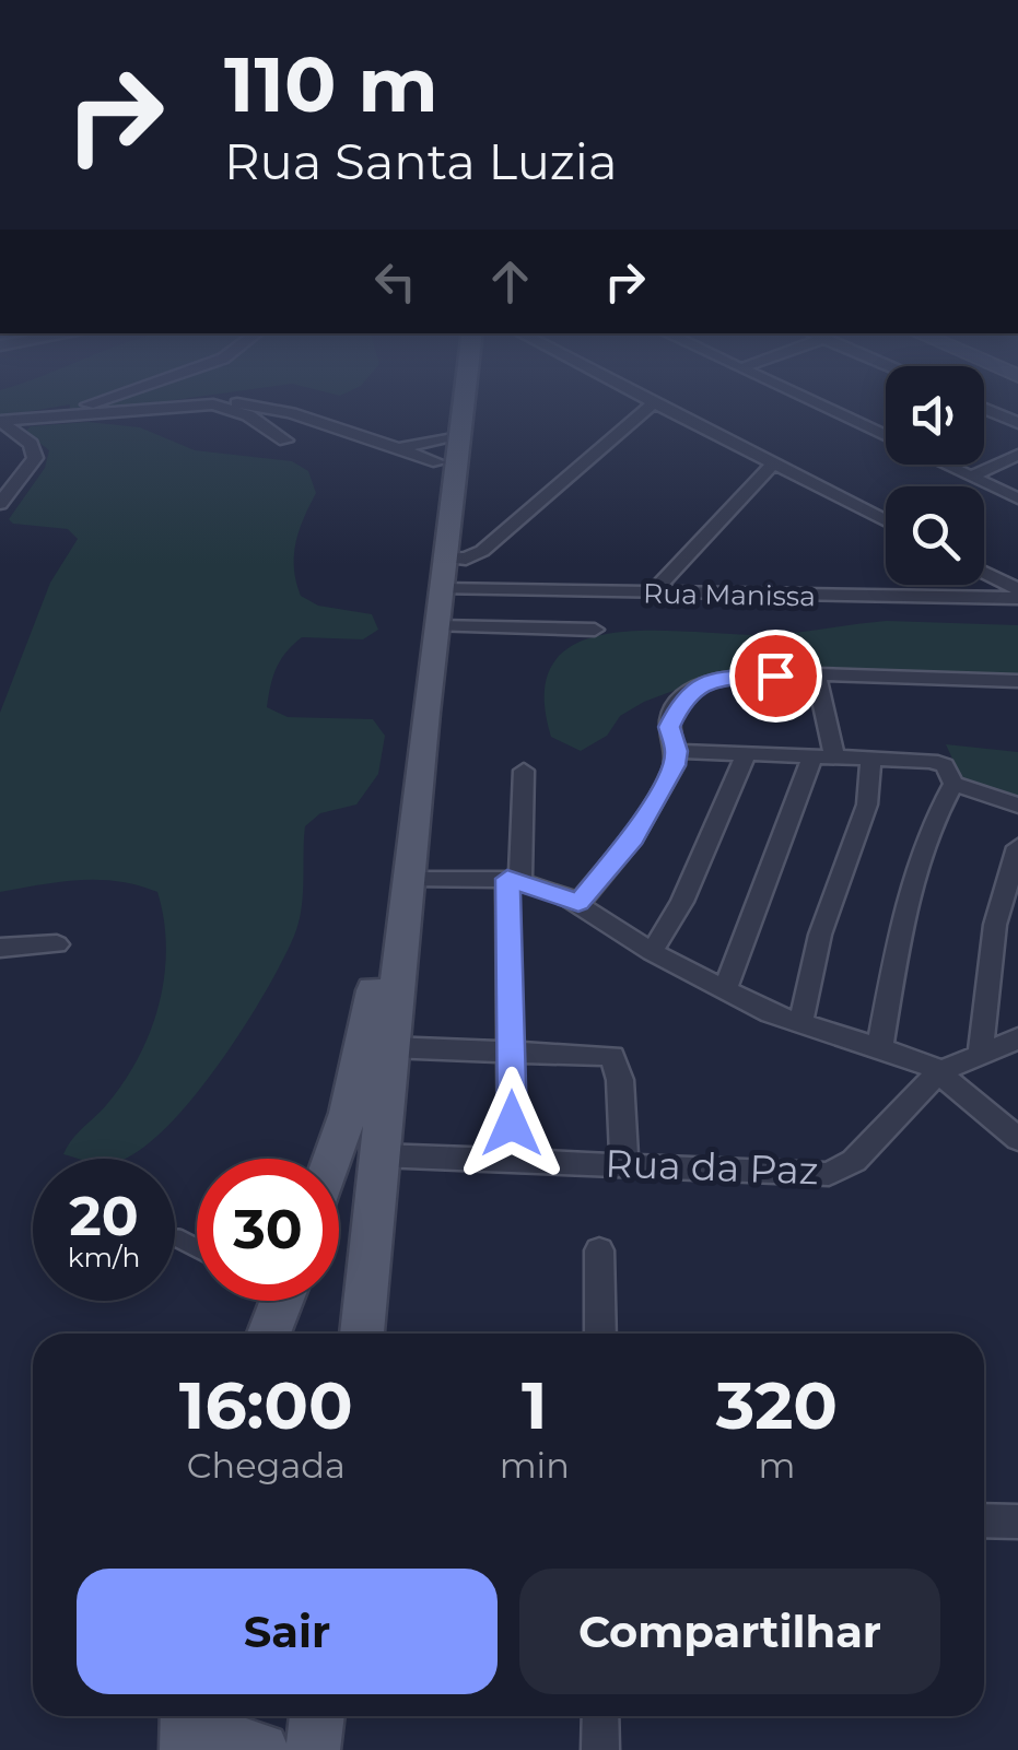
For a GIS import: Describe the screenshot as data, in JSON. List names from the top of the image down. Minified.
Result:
{"streets":{"street":["Rua Manissa","Rua da Paz"]},"page":{"turn":["110 m","Rua Santa Luzia"],"speed":"20 km/h","limit":"30","eta":["16:00","Chegada","1","min","320","m"],"buttons":["Sair","Compartilhar"]}}
